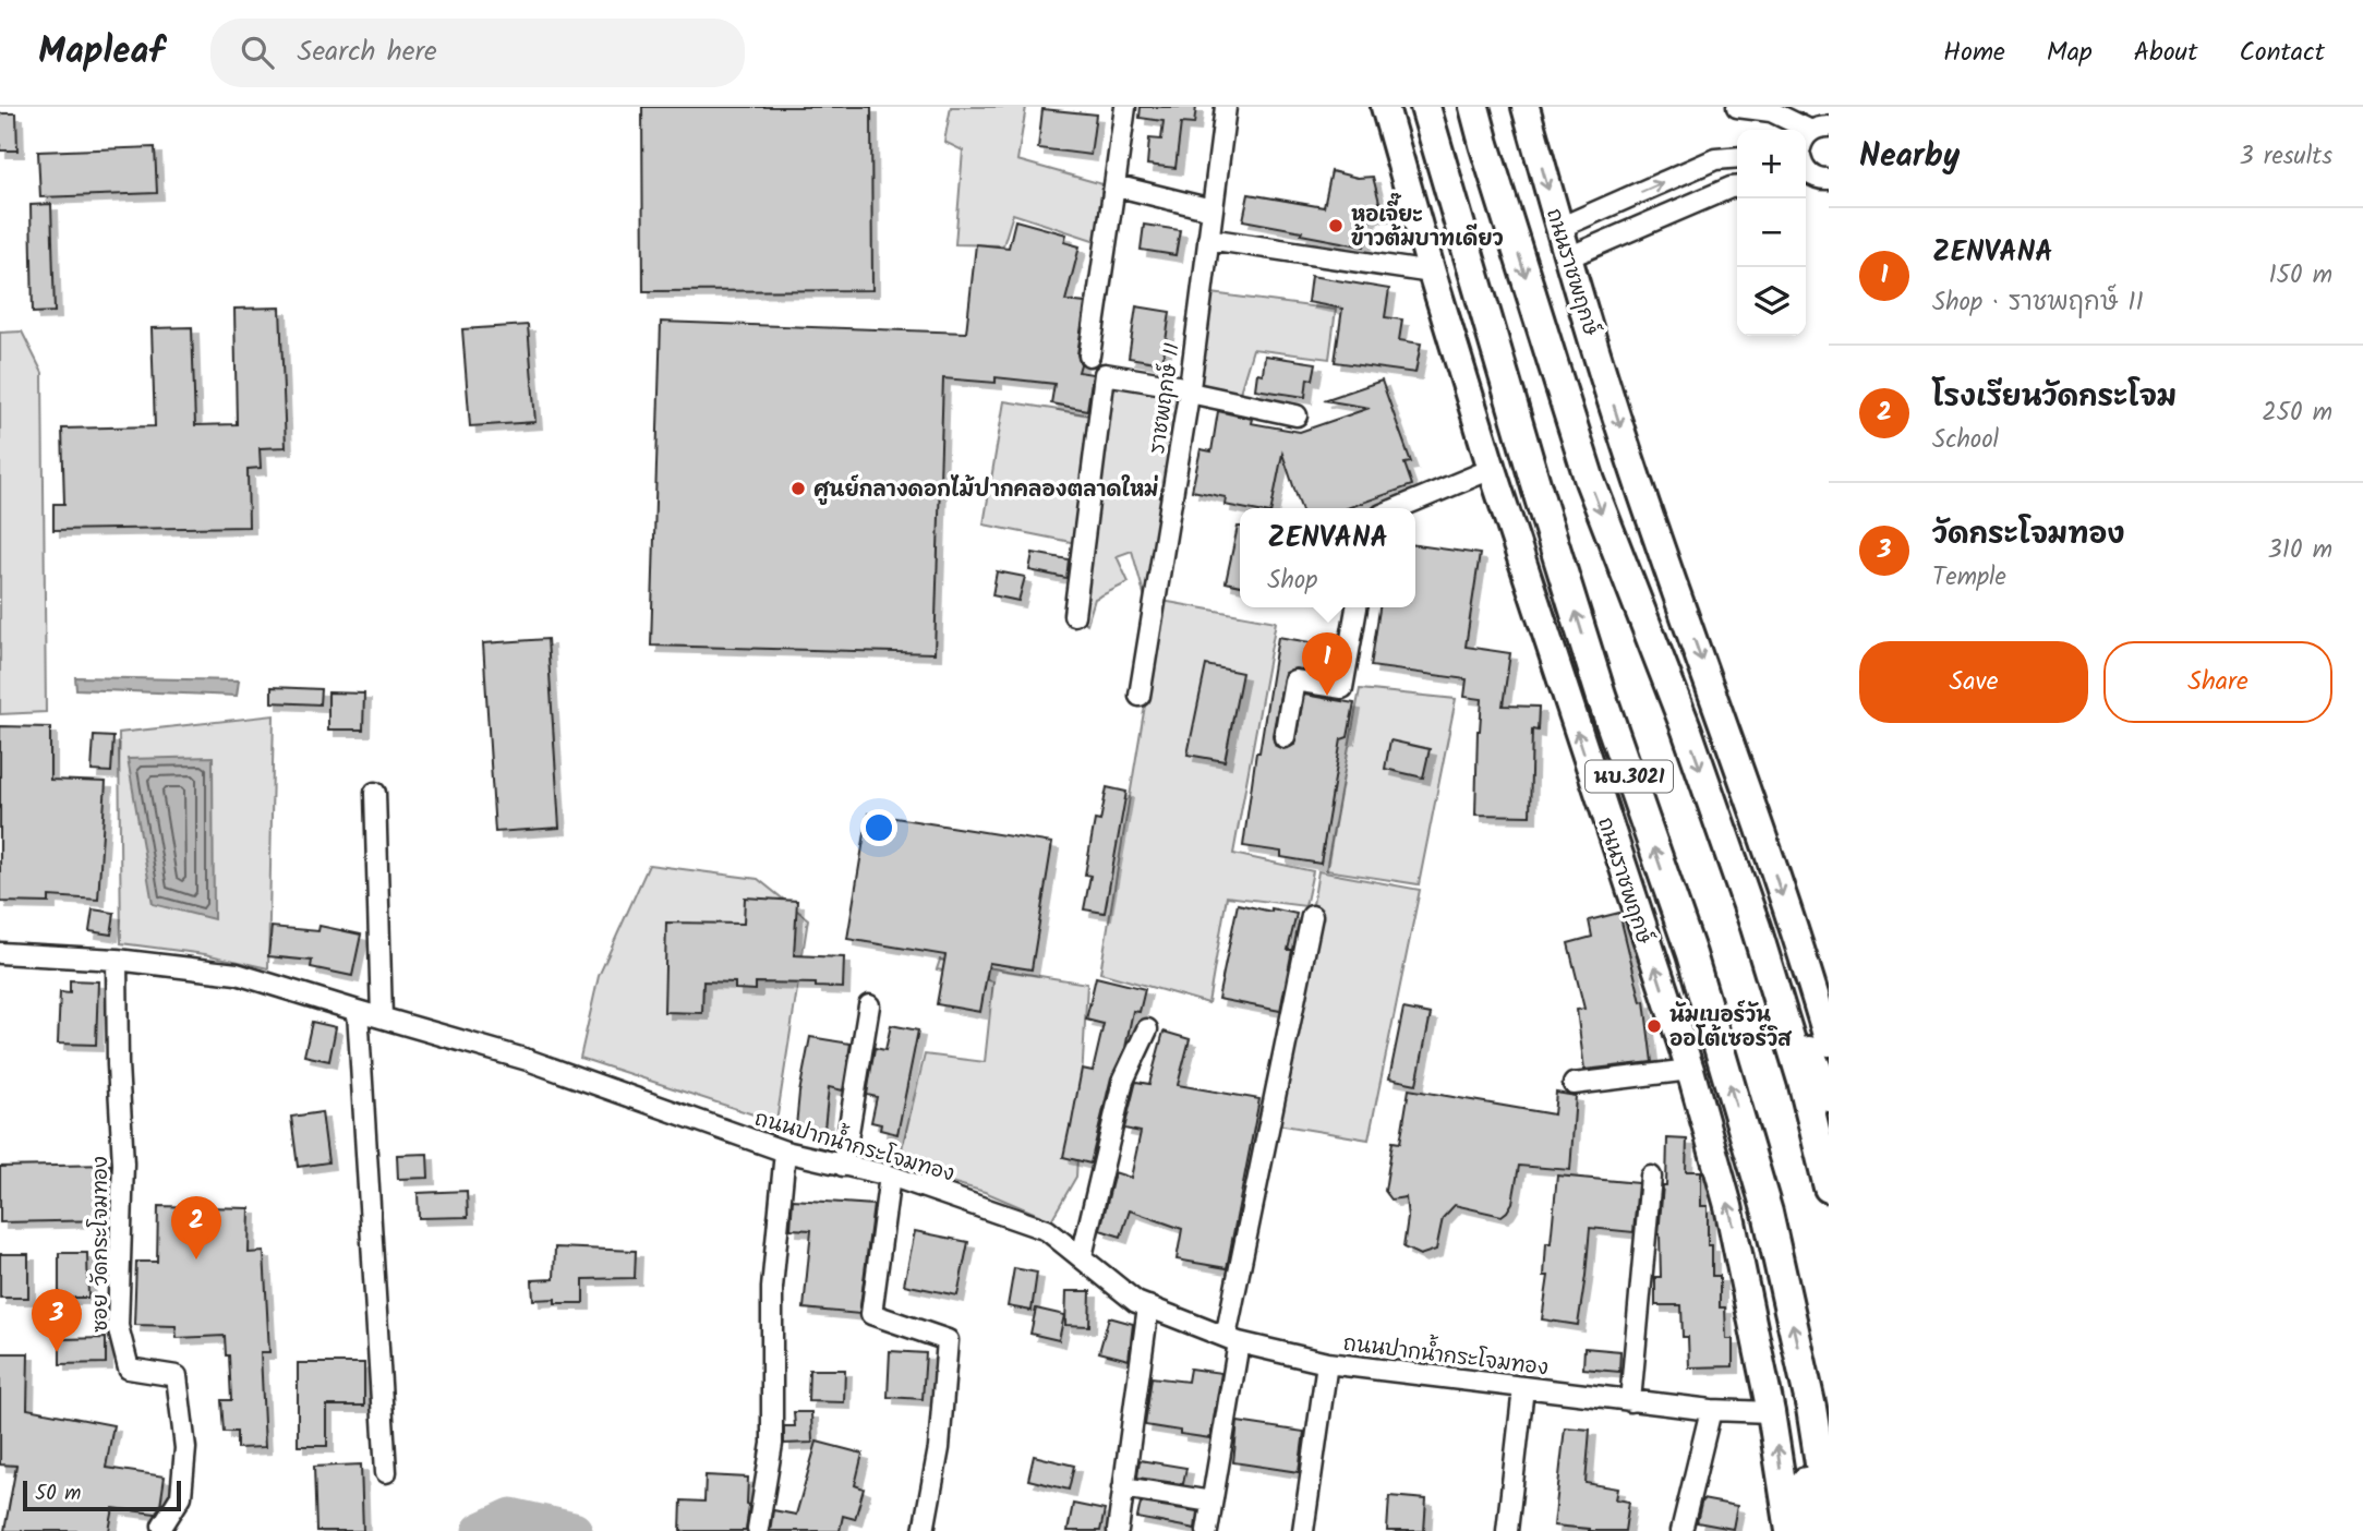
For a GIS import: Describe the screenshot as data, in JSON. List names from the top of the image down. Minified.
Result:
{"streets":{"main road":["ถนนราชพฤกษ์","นบ.3021"],"street":["ราชพฤกษ์ 11","ถนนปากน้ำกระโจมทอง","ซอย วัดกระโจมทอง"]},"crossings":[["ถนนราชพฤกษ์","ถนนปากน้ำกระโจมทอง"],["ถนนปากน้ำกระโจมทอง","ซอย วัดกระโจมทอง"]],"places":["หอเจี๊ยะ ข้าวต้มบาทเดียว","ศูนย์กลางดอกไม้ปากคลองตลาดใหม่","นัมเบอร์วัน ออโต้เซอร์วิส"],"scale_bar":"50 m","page":{"header":"Mapleaf","search":"Search here","nav":["Home","Map","About","Contact"],"heading":["Nearby","3 results"],"map_buttons":["+","−"],"list":[{"mark":"1","name":"ZENVANA","note":"Shop · ราชพฤกษ์ 11","value":"150 m"},{"mark":"2","name":"โรงเรียนวัดกระโจม","note":"School","value":"250 m"},{"mark":"3","name":"วัดกระโจมทอง","note":"Temple","value":"310 m"}],"popup":["ZENVANA","Shop"],"buttons":["Save","Share"],"pins":["1","2","3"],"scale":"50 m"}}
